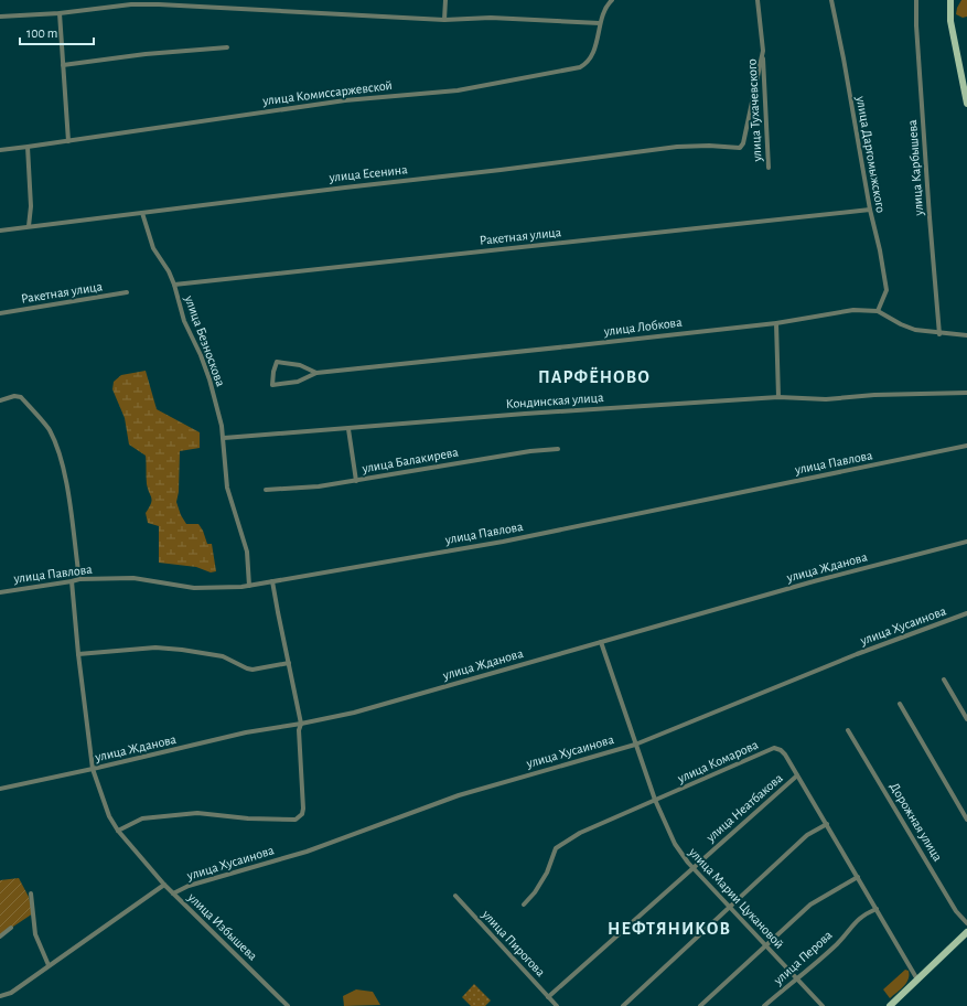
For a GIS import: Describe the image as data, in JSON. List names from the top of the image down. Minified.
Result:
{"streets":{"street":["улица Комиссаржевской","улица Тухачевского","улица Даргомыжского","улица Карбышева","улица Есенина","Ракетная улица","улица Лобкова","улица Безноскова","Кондинская улица","улица Балакирева","улица Павлова","улица Жданова","улица Хусаинова","улица Комарова","улица Неатбакова","Дорожная улица","улица Марии Цукановой","улица Избышева","улица Пирогова","улица Перова"]},"crossings":[["улица Тухачевского","улица Есенина"],["улица Даргомыжского","Ракетная улица"],["улица Даргомыжского","улица Лобкова"],["улица Карбышева","улица Лобкова"],["улица Есенина","улица Безноскова"],["Ракетная улица","улица Безноскова"],["улица Безноскова","Кондинская улица"],["улица Безноскова","улица Павлова"],["улица Павлова","улица Избышева"],["улица Жданова","улица Марии Цукановой"],["улица Жданова","улица Избышева"],["улица Хусаинова","улица Марии Цукановой"],["улица Хусаинова","улица Избышева"],["улица Комарова","улица Неатбакова"],["улица Комарова","улица Марии Цукановой"],["улица Комарова","улица Перова"],["улица Неатбакова","улица Марии Цукановой"],["улица Неатбакова","улица Пирогова"],["улица Марии Цукановой","улица Перова"]],"districts":["ПАРФЁНОВО","НЕФТЯНИКОВ"],"scale_bar":"100 m"}
